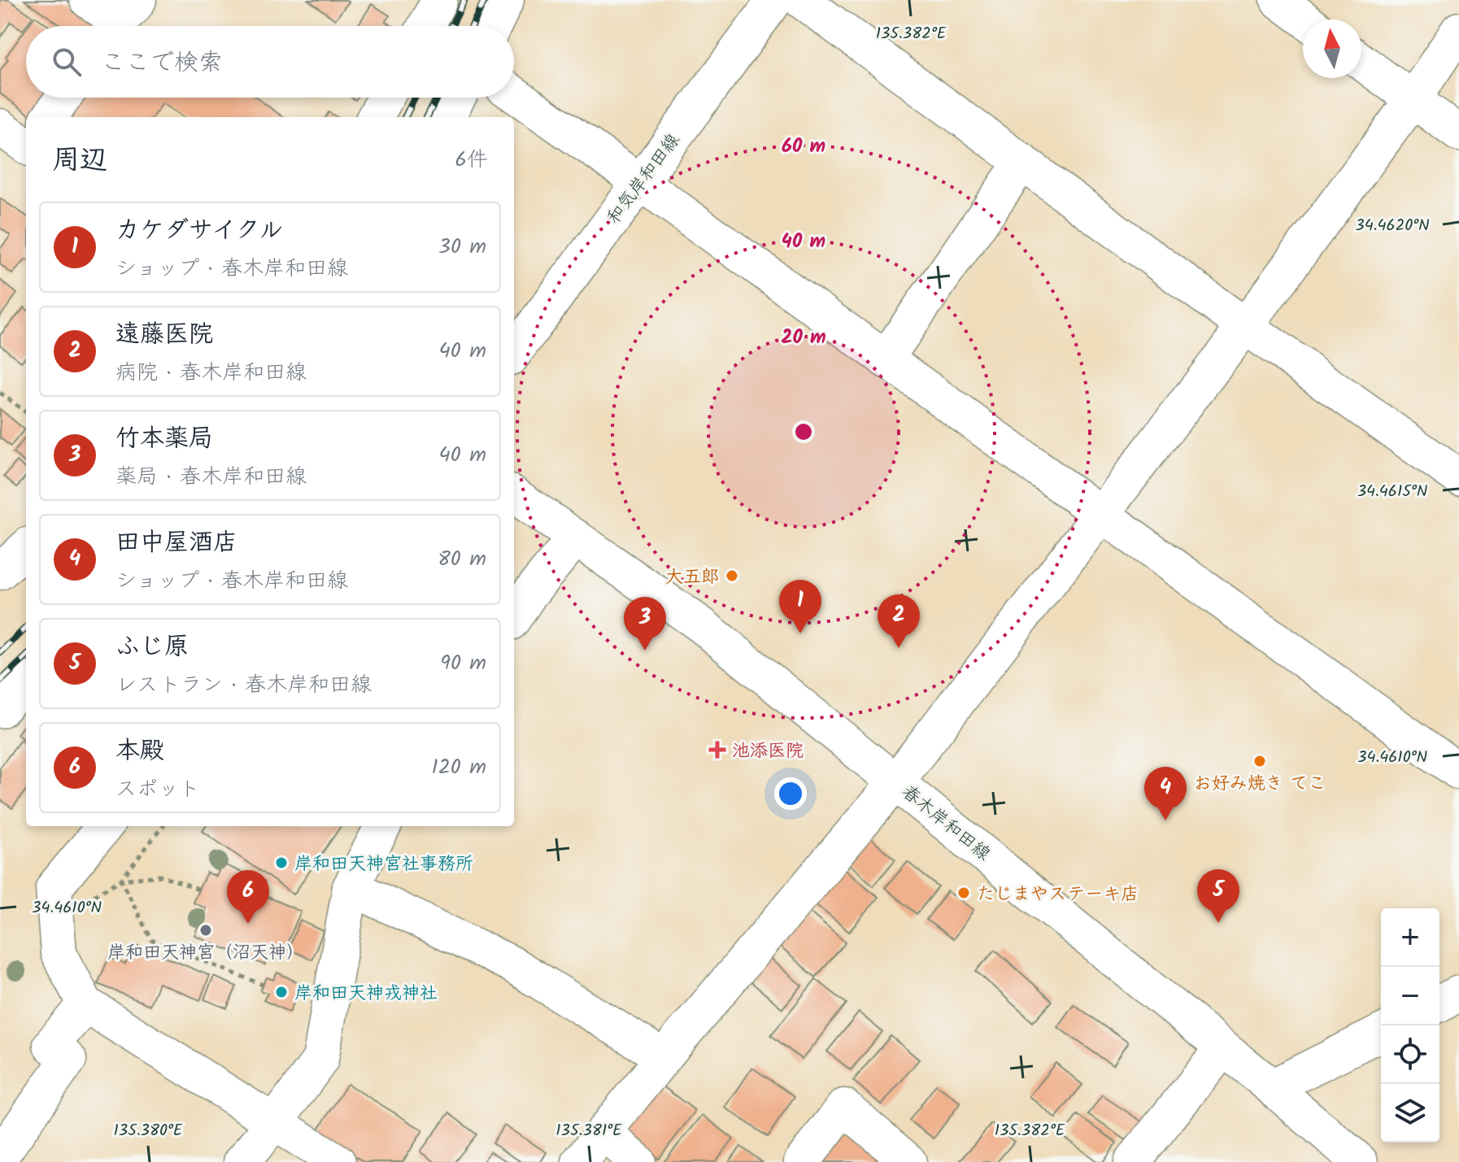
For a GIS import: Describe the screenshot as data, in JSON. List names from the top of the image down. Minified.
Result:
{"streets":{"street":["和気岸和田線","春木岸和田線"]},"places":{"other":["大五郎","お好み焼き てこ","岸和田天神宮社事務所","たじまやステーキ店","岸和田天神宮（沼天神）","岸和田天神戎神社"],"health":["池添医院"]},"north":"top","page":{"search":"ここで検索","heading":["周辺","6件"],"list":[{"mark":"1","name":"カケダサイクル","note":"ショップ · 春木岸和田線","value":"30 m"},{"mark":"2","name":"遠藤医院","note":"病院 · 春木岸和田線","value":"40 m"},{"mark":"3","name":"竹本薬局","note":"薬局 · 春木岸和田線","value":"40 m"},{"mark":"4","name":"田中屋酒店","note":"ショップ · 春木岸和田線","value":"80 m"},{"mark":"5","name":"ふじ原","note":"レストラン · 春木岸和田線","value":"90 m"},{"mark":"6","name":"本殿","note":"スポット","value":"120 m"}],"pins":["1","2","3","4","5","6"],"map_buttons":["+","−"]},"coordinates":["135.382°E","34.4620°N","34.4615°N","34.4610°N","135.380°E","135.381°E"],"rings":["60 m","40 m","20 m"]}
